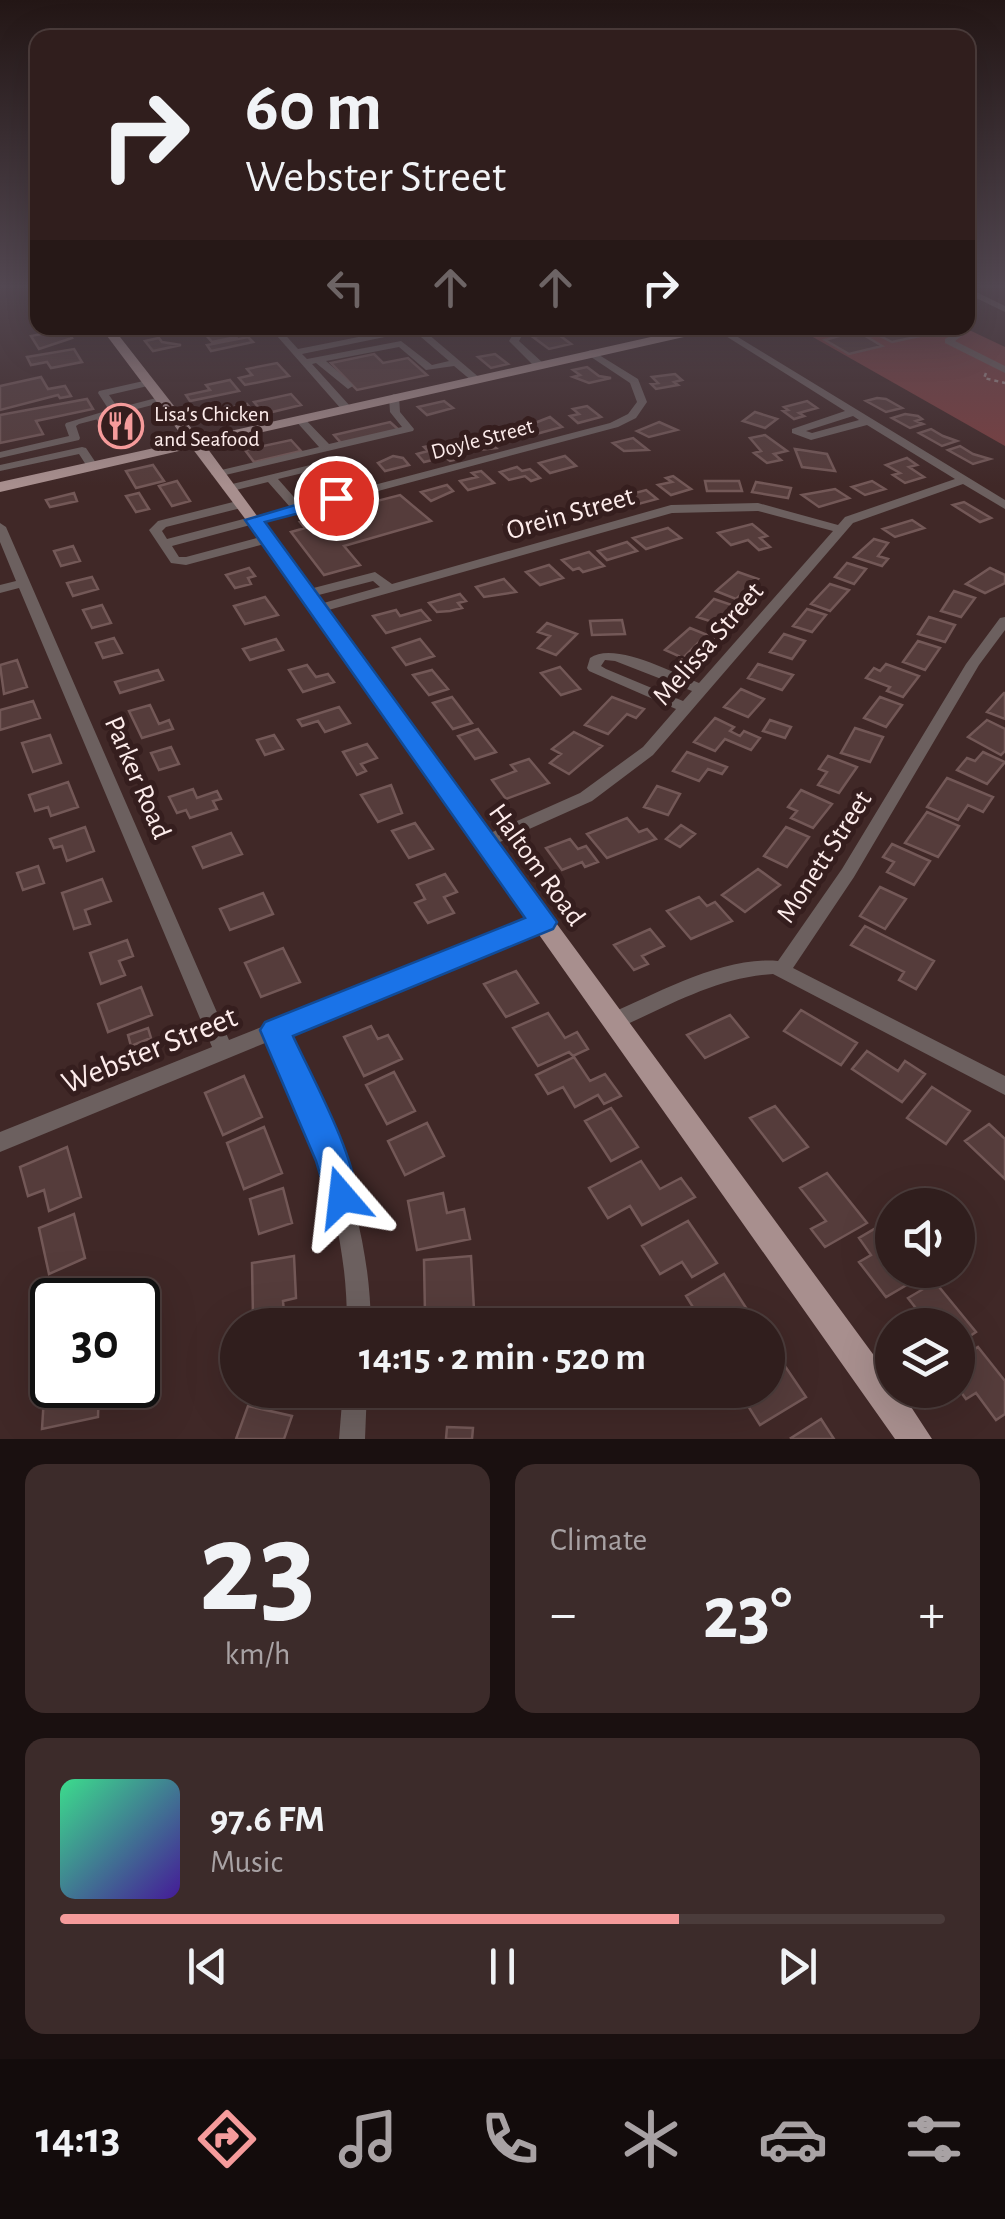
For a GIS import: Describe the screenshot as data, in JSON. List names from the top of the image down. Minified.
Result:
{"streets":{"main road":["Haltom Road"],"street":["Doyle Street","Orein Street","Melissa Street","Parker Road","Monett Street","Webster Street"]},"crossings":[["Doyle Street","Haltom Road"],["Orein Street","Melissa Street"],["Orein Street","Haltom Road"],["Melissa Street","Haltom Road"],["Parker Road","Webster Street"],["Haltom Road","Webster Street"]],"places":{"restaurant":["Lisa's Chicken and Seafood"]},"page":{"turn":["60 m","Webster Street"],"limit":"30","trip":"14:15 · 2 min · 520 m","tile":[["23","km/h"],"Climate"],"heat":["−","23°","+"],"song":["97.6 FM","Music"],"tabs":"14:13"}}
